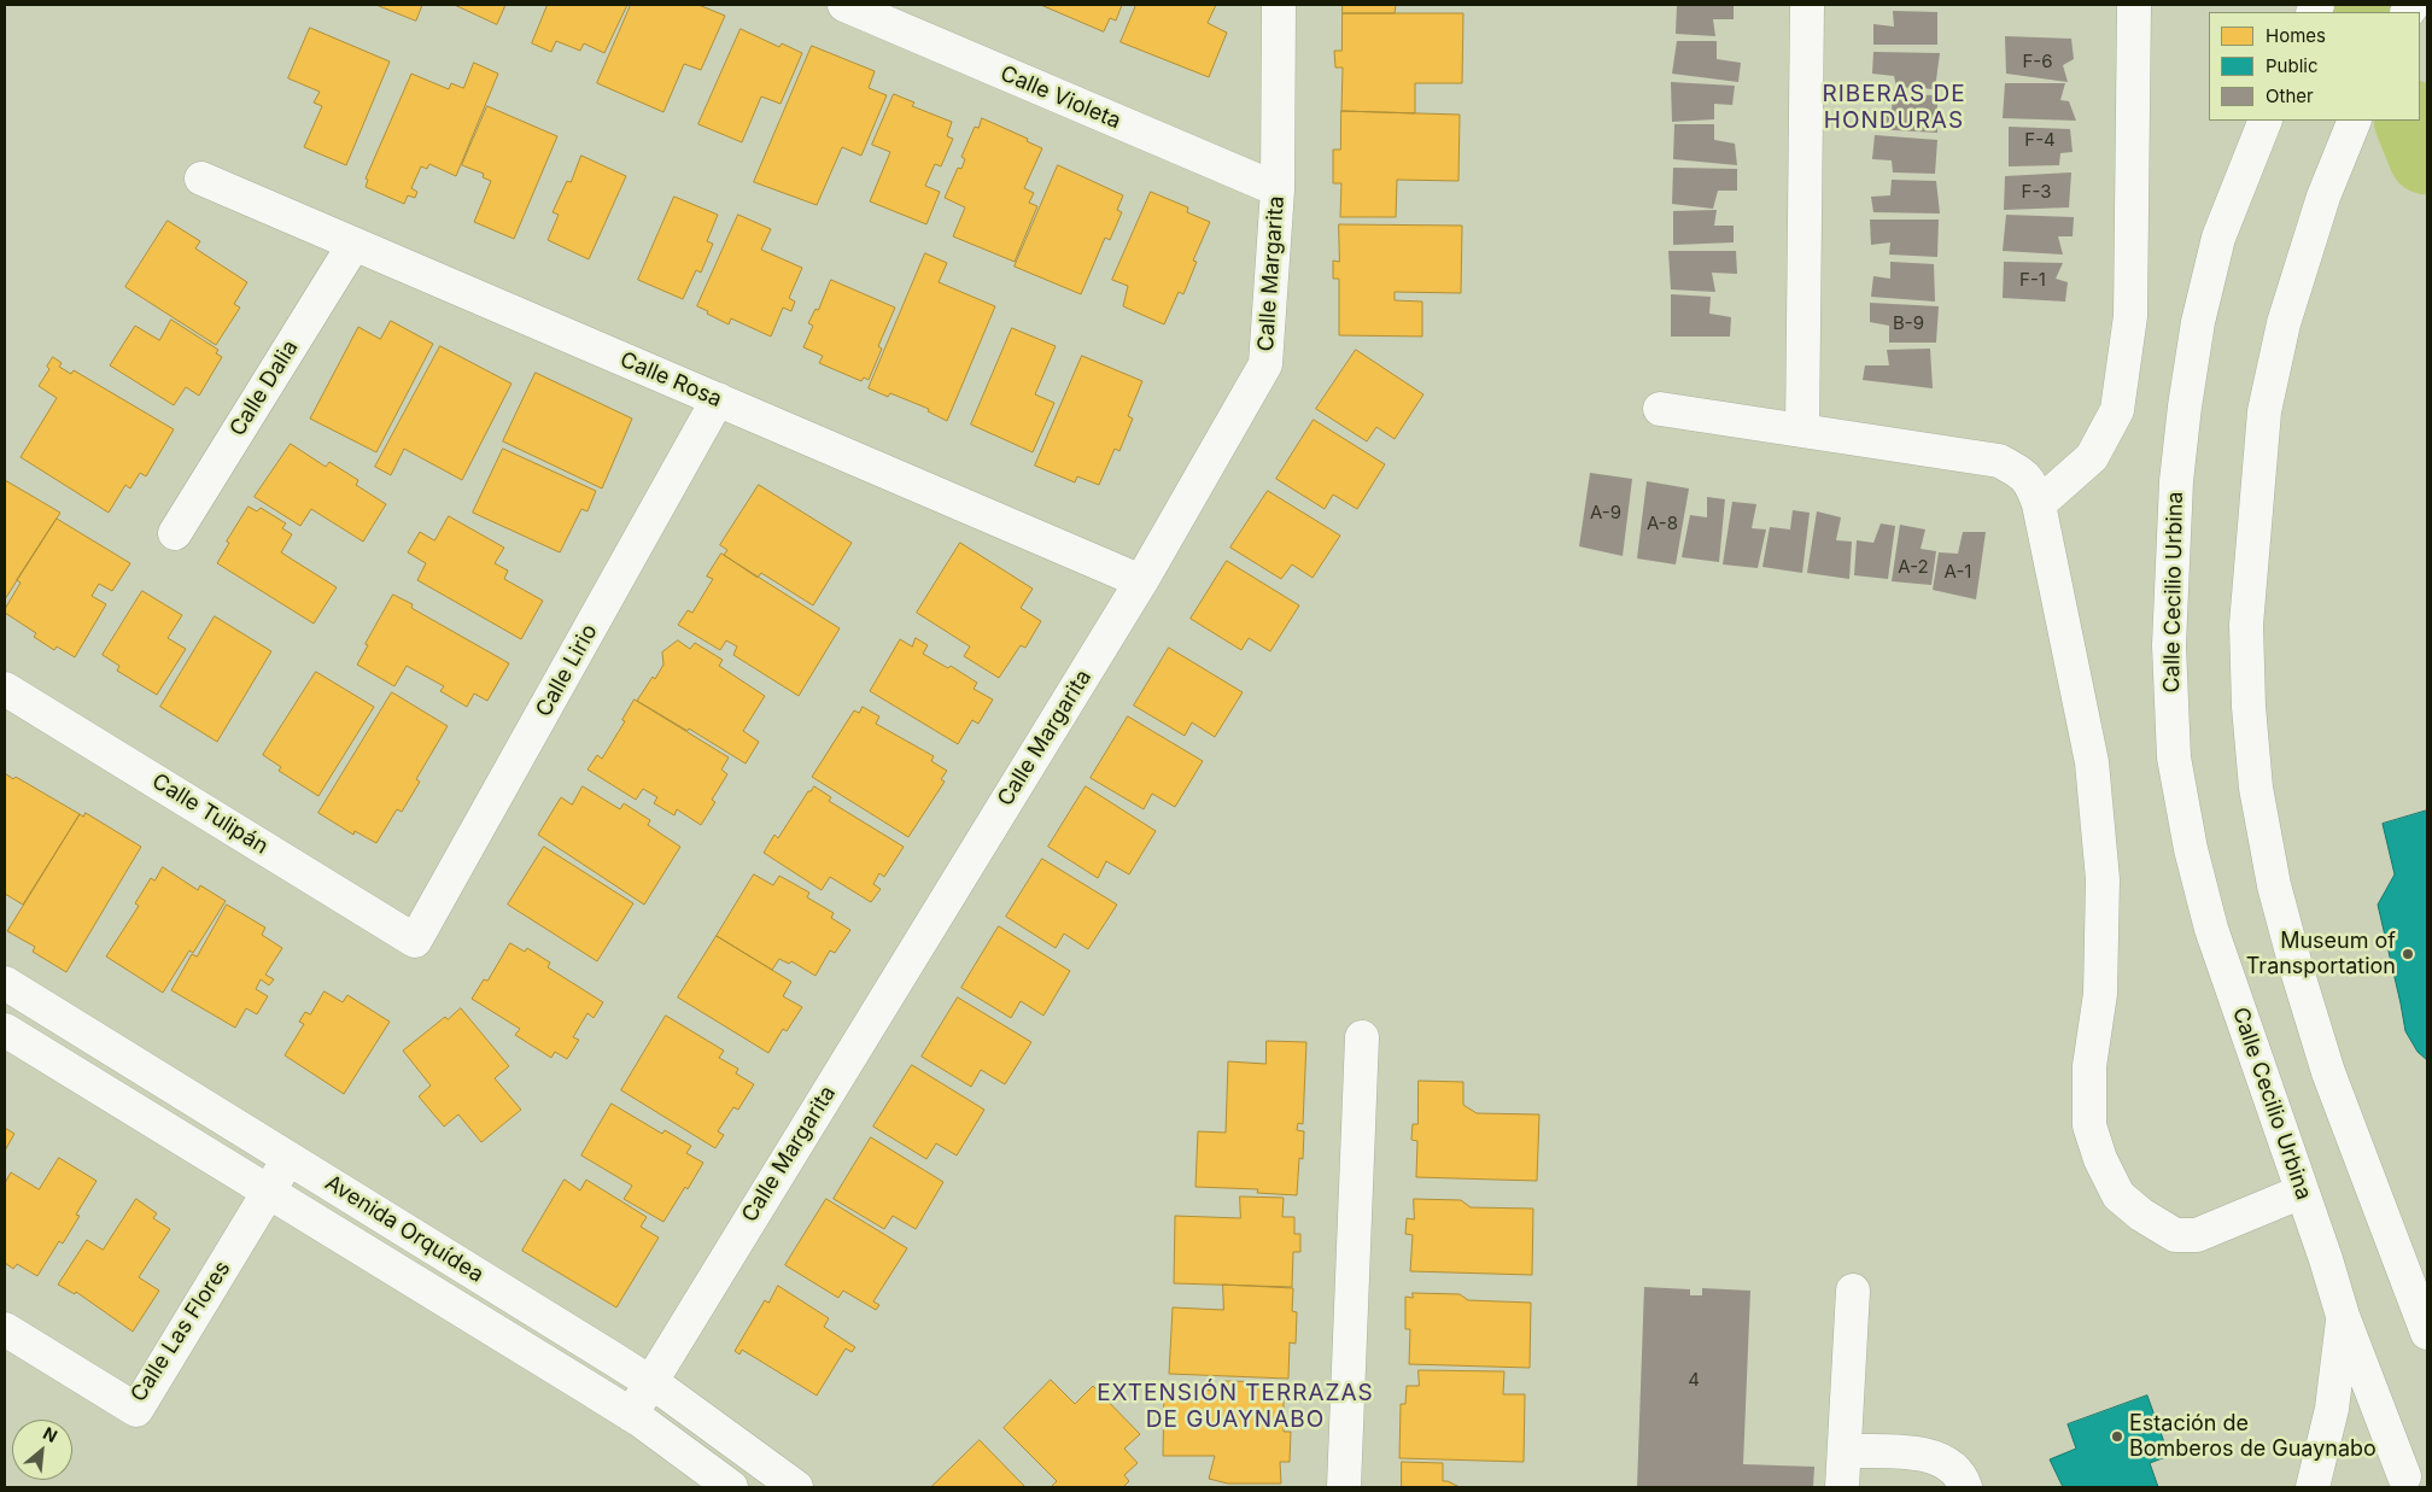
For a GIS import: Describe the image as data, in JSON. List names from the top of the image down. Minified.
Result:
{"streets":{"street":["Calle Violeta","Calle Margarita","Calle Rosa","Calle Dalia","Calle Cecilio Urbina","Calle Lirio","Calle Tulipán","Avenida Orquídea","Calle Las Flores"]},"crossings":[["Calle Violeta","Calle Margarita"],["Calle Margarita","Calle Rosa"],["Calle Margarita","Avenida Orquídea"],["Calle Rosa","Calle Dalia"],["Calle Rosa","Calle Lirio"],["Calle Lirio","Calle Tulipán"],["Avenida Orquídea","Calle Las Flores"]],"districts":["RIBERAS DE HONDURAS","EXTENSIÓN TERRAZAS DE GUAYNABO"],"places":["Museum of Transportation","Estación de Bomberos de Guaynabo"],"house_numbers":["F-6","F-4","F-3","F-1","B-9","A-9","A-8","A-2","A-1","4"],"legend":["Homes","Public","Other"],"north":"top right"}
